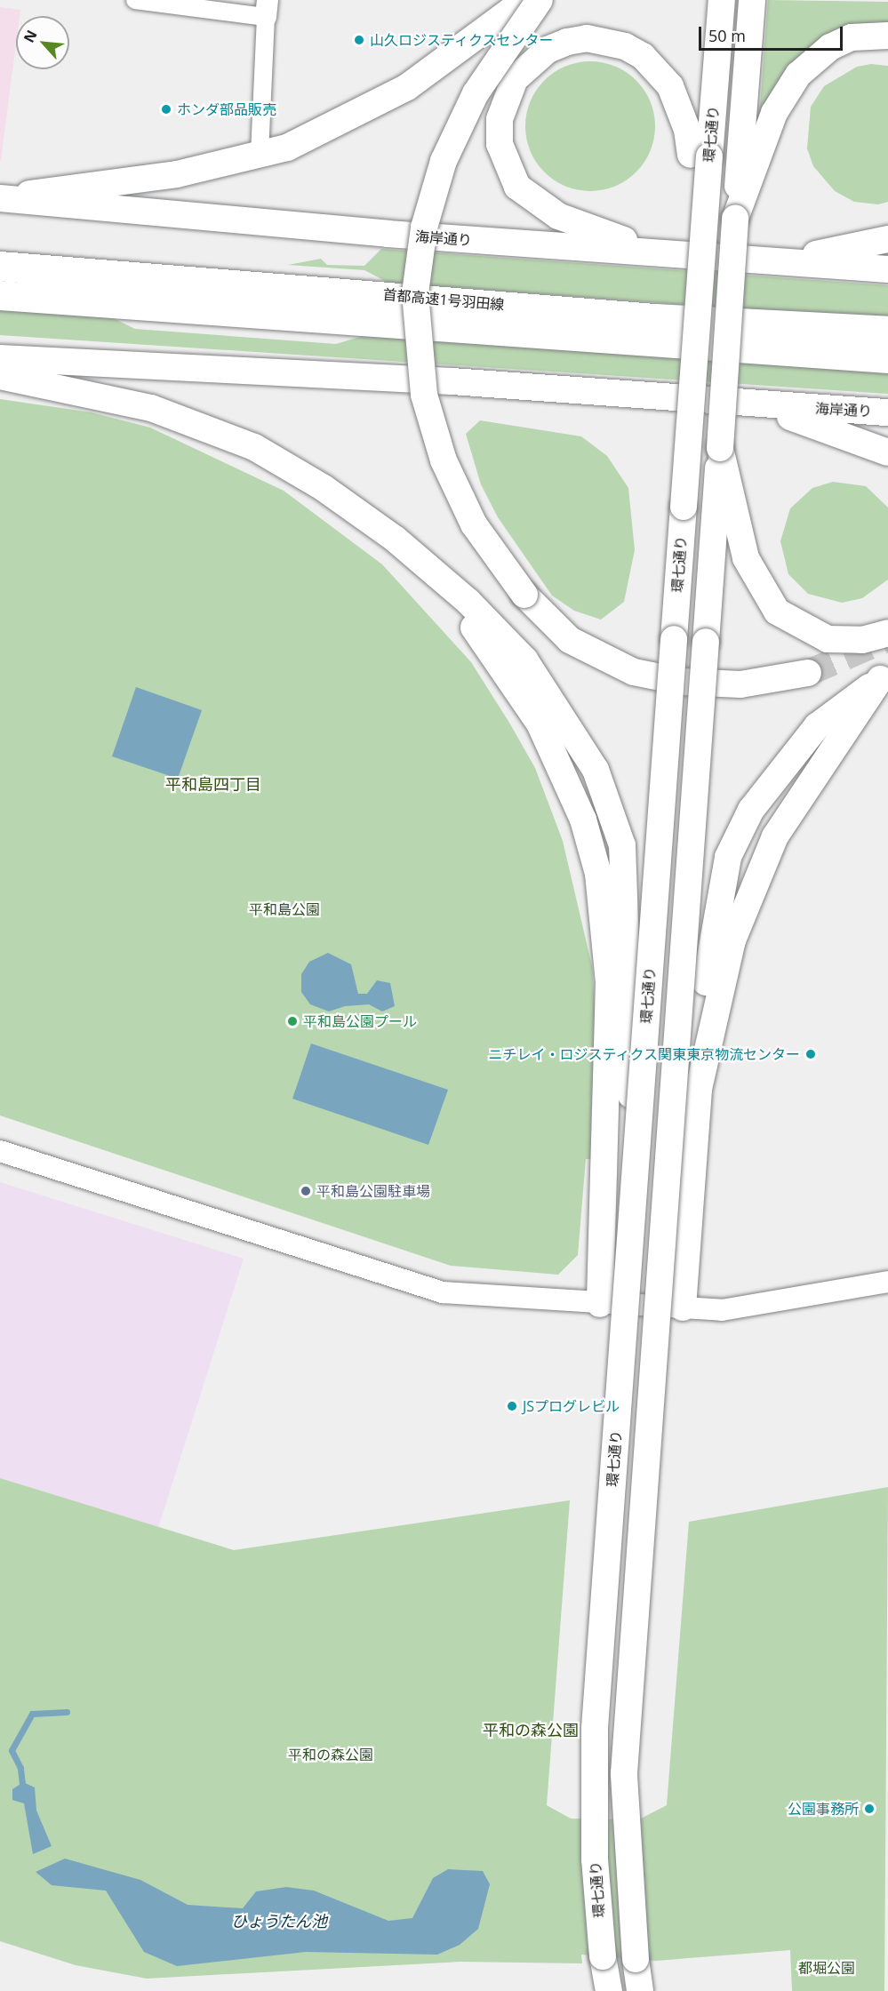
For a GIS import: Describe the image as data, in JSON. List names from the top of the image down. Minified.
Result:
{"streets":{"highway":["首都高速1号羽田線"],"main road":["環七通り","海岸通り"]},"districts":["平和島四丁目","平和の森公園"],"water":["ひょうたん池"],"parks":["平和島公園","平和の森公園","都堀公園"],"places":["山久ロジスティクスセンター","ホンダ部品販売","平和島公園プール","ニチレイ・ロジスティクス関東東京物流センター","平和島公園駐車場","JSプログレビル","公園事務所"],"scale_bar":"50 m","north":"top left"}
